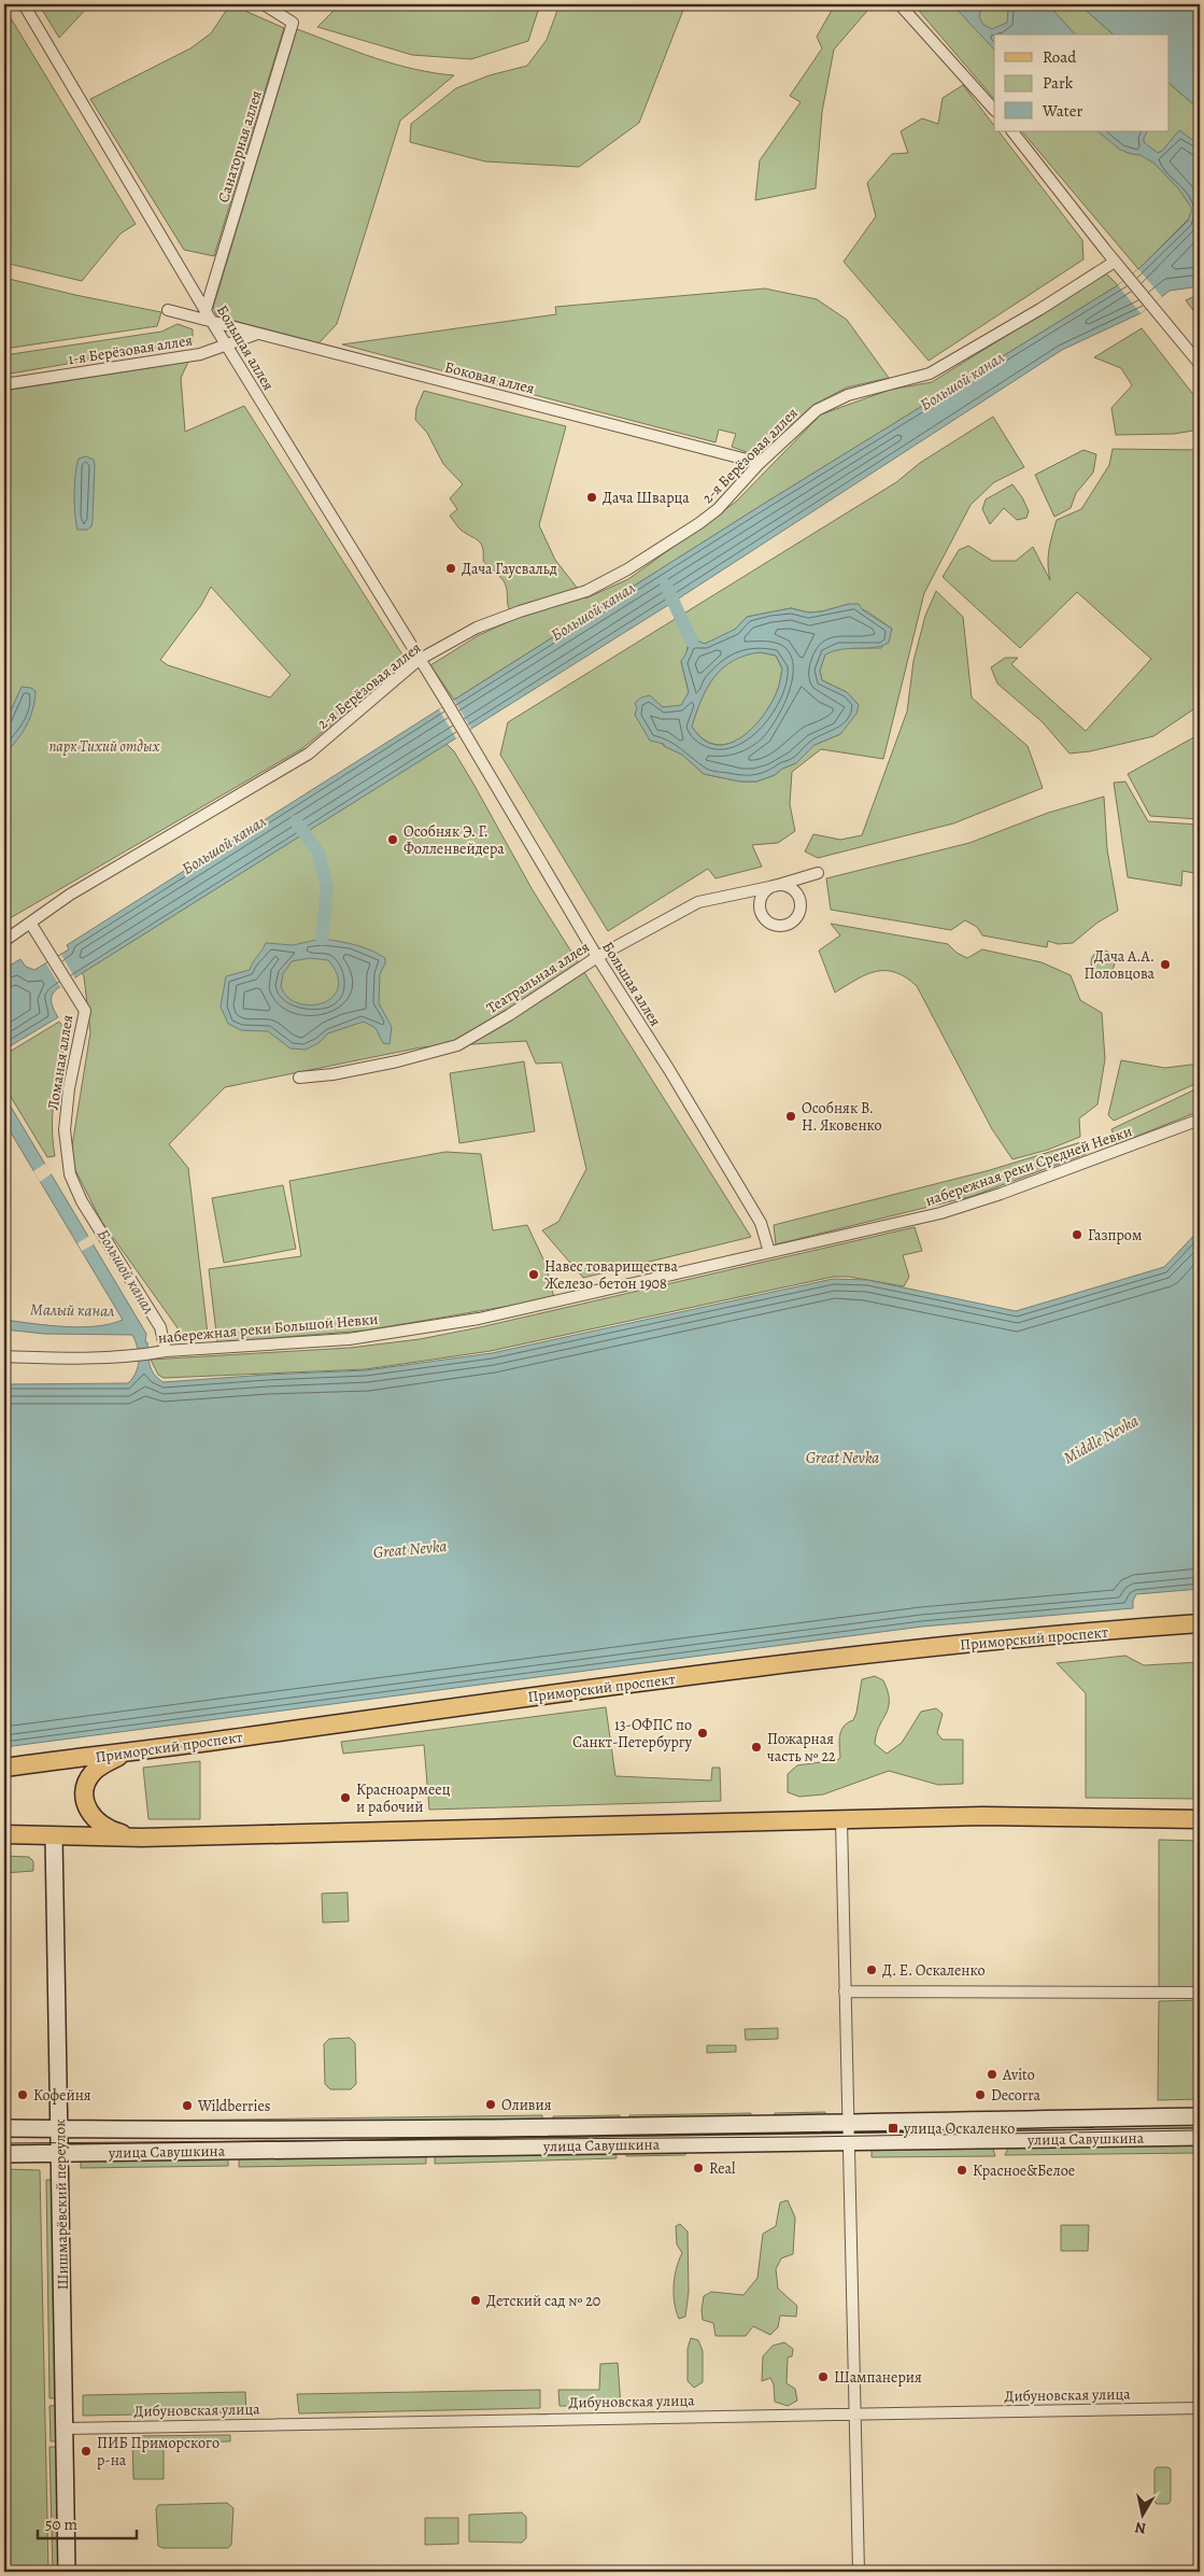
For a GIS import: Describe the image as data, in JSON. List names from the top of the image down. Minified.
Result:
{"streets":{"main road":["Приморский проспект","улица Савушкина","Шишмарёвский переулок"],"street":["Санаторная аллея","Большая аллея","1-я Берёзовая аллея","Боковая аллея","2-я Берёзовая аллея","Театральная аллея","Ломаная аллея","набережная реки Средней Невки","набережная реки Большой Невки","Дибуновская улица"]},"crossings":[["Санаторная аллея","Большая аллея"],["Большая аллея","1-я Берёзовая аллея"],["Большая аллея","Боковая аллея"],["Большая аллея","2-я Берёзовая аллея"],["Большая аллея","Театральная аллея"],["Большая аллея","набережная реки Средней Невки"],["Большая аллея","набережная реки Большой Невки"],["1-я Берёзовая аллея","Боковая аллея"],["Боковая аллея","2-я Берёзовая аллея"],["2-я Берёзовая аллея","Ломаная аллея"],["Ломаная аллея","набережная реки Большой Невки"],["набережная реки Средней Невки","набережная реки Большой Невки"],["улица Савушкина","Шишмарёвский переулок"],["Шишмарёвский переулок","Дибуновская улица"]],"water":["Большой канал","Малый канал","Middle Nevka","Great Nevka"],"parks":["парк Тихий отдых"],"places":{"other":["Дача Шварца","Дача Гаусвальд","Особняк Э. Г. Фолленвейдера","Дача А.А. Половцова","Особняк В. Н. Яковенко","Газпром","Навес товарищества Железо-бетон 1908","13-ОФПС по Санкт-Петербургу","Пожарная часть № 22","Красноармеец и рабочий","Д. Е. Оскаленко","Avito","Кофейня","Decorra","Оливия","Wildberries","Real","Красное&Белое","Детский сад № 20","Шампанерия","ПИБ Приморского р-на"],"transit":["улица Оскаленко"]},"legend":["Road","Park","Water"],"scale_bar":"50 m","north":"bottom"}
